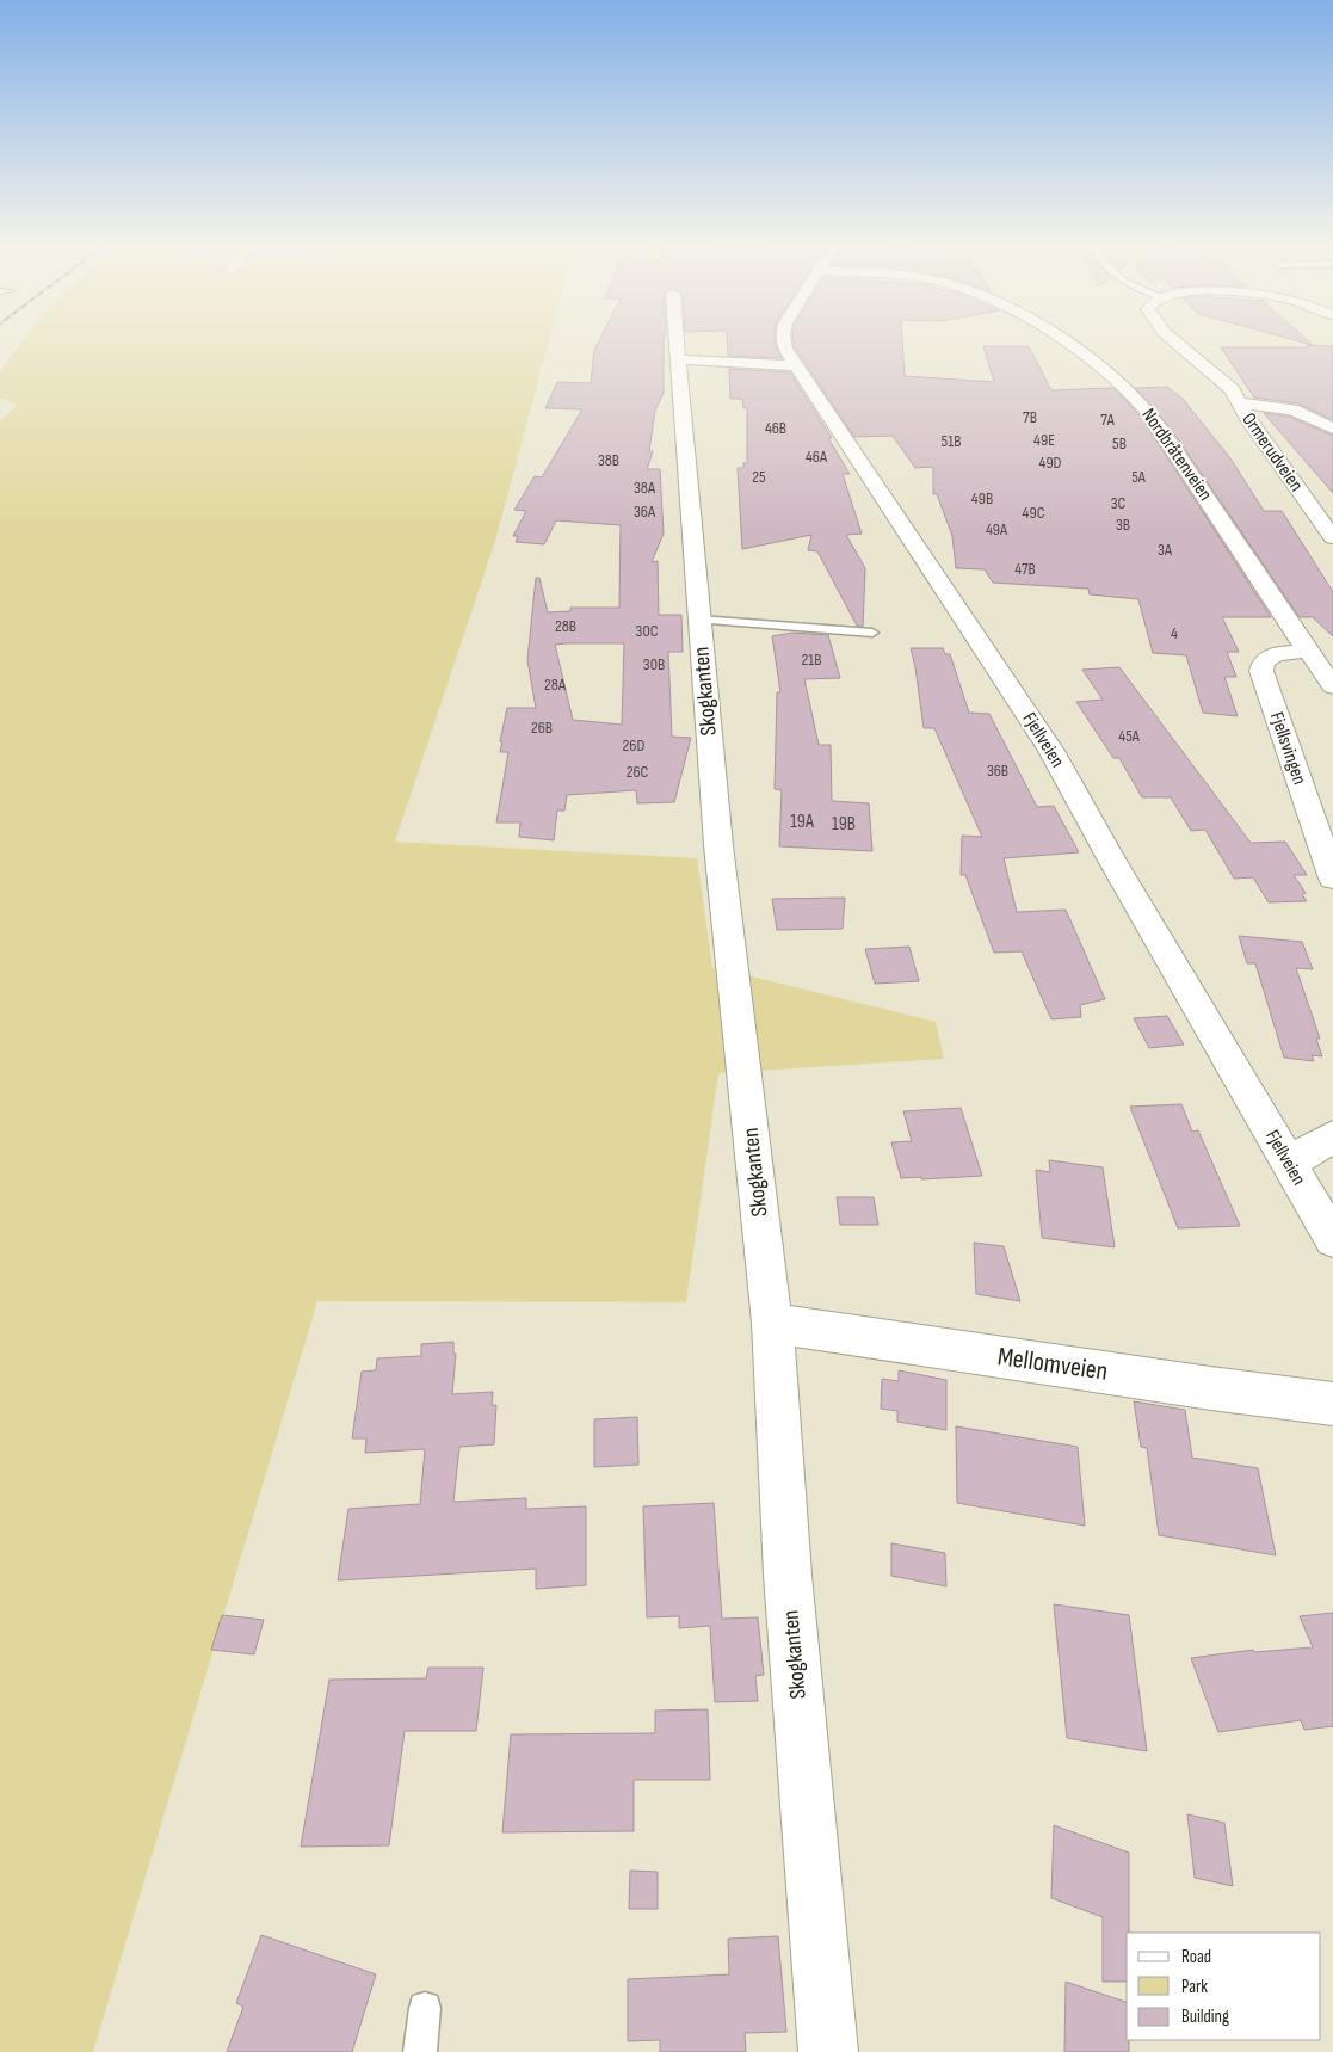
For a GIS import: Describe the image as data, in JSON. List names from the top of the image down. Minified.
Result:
{"streets":{"street":["Ormerudveien","Nordbråtenveien","Skogkanten","Fjellveien","Fjellsvingen","Mellomveien"]},"crossings":[["Nordbråtenveien","Fjellsvingen"],["Skogkanten","Mellomveien"]],"house_numbers":["7B","7A","46B","49E","51B","5B","46A","38B","49D","25","5A","38A","49B","3C","36A","49C","3B","49A","3A","47B","28B","30C","4","21B","30B","28A","26B","45A","26D","36B","26C","19A","19B"],"legend":["Road","Park","Building"]}
